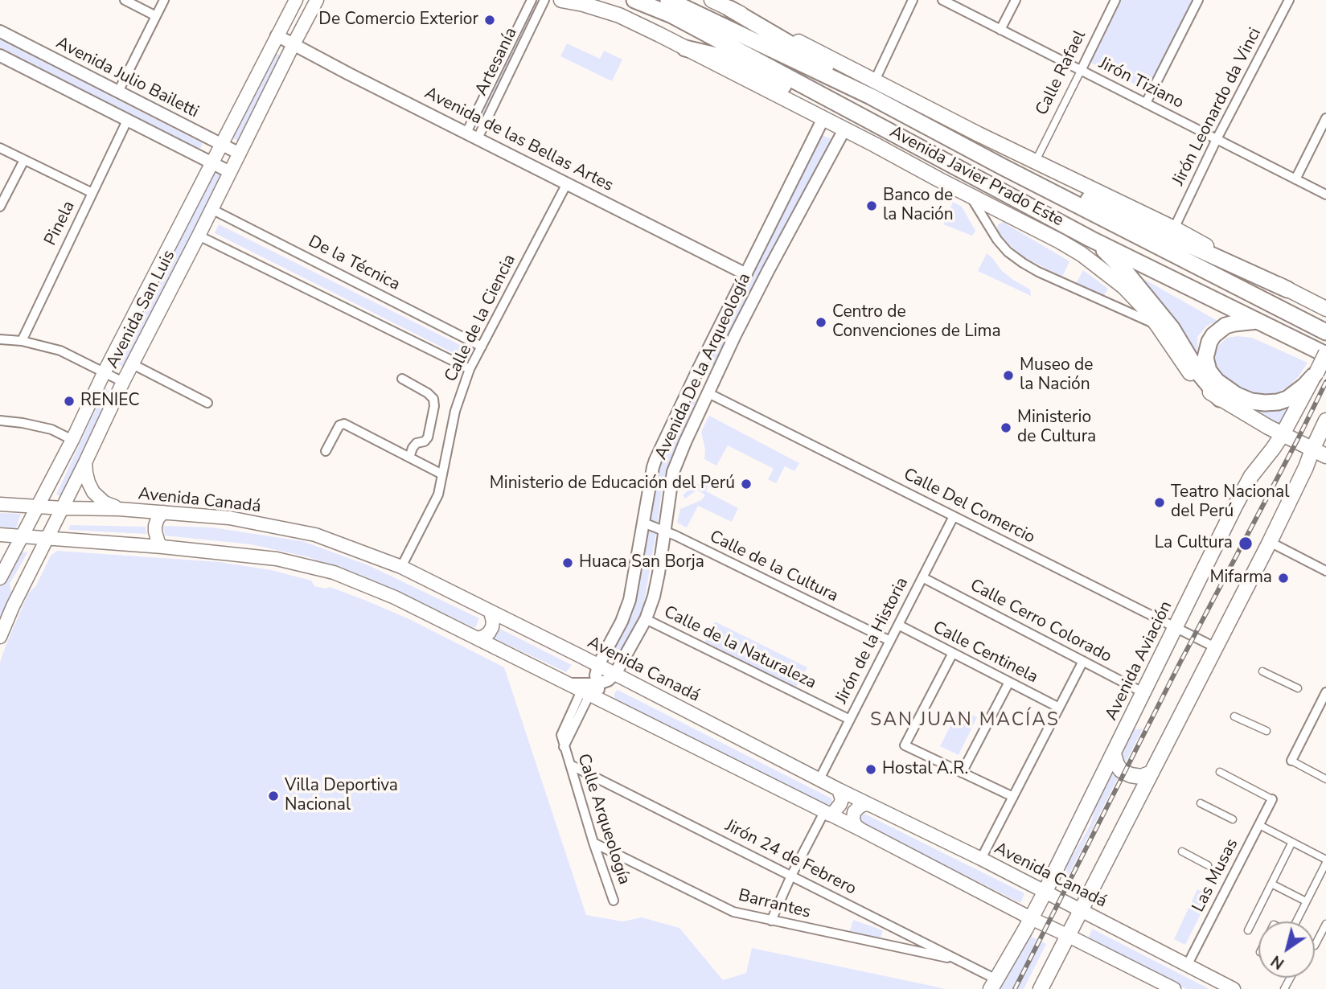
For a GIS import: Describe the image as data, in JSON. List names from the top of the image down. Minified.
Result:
{"streets":{"highway":["Avenida Javier Prado Este"],"main road":["Avenida San Luis","Avenida Canadá","Avenida Aviación"],"street":["Artesanía","Calle Rafael","Avenida Julio Bailetti","Jirón Tiziano","Jirón Leonardo da Vinci","Avenida de las Bellas Artes","Pinela","De la Técnica","Calle de la Ciencia","Avenida De la Arqueología","Calle Del Comercio","Calle de la Cultura","Calle Cerro Colorado","Jirón de la Historia","Calle de la Naturaleza","Calle Centinela","Calle Arqueología","Jirón 24 de Febrero","Las Musas","Barrantes"]},"crossings":[["Artesanía","Avenida de las Bellas Artes"],["Calle Rafael","Jirón Tiziano"],["Avenida Julio Bailetti","Avenida San Luis"],["Jirón Tiziano","Jirón Leonardo da Vinci"],["Avenida de las Bellas Artes","Avenida San Luis"],["Avenida de las Bellas Artes","Calle de la Ciencia"],["Avenida de las Bellas Artes","Avenida De la Arqueología"],["Avenida Javier Prado Este","Avenida De la Arqueología"],["Avenida Javier Prado Este","Avenida Aviación"],["De la Técnica","Avenida San Luis"],["De la Técnica","Calle de la Ciencia"],["Avenida San Luis","Avenida Canadá"],["Calle de la Ciencia","Avenida Canadá"],["Avenida De la Arqueología","Avenida Canadá"],["Avenida De la Arqueología","Calle Del Comercio"],["Avenida De la Arqueología","Calle de la Cultura"],["Avenida De la Arqueología","Calle de la Naturaleza"],["Avenida De la Arqueología","Calle Arqueología"],["Avenida Canadá","Jirón de la Historia"],["Avenida Canadá","Avenida Aviación"],["Avenida Canadá","Las Musas"],["Calle Del Comercio","Jirón de la Historia"],["Calle Del Comercio","Avenida Aviación"],["Calle de la Cultura","Jirón de la Historia"],["Calle Cerro Colorado","Jirón de la Historia"],["Calle Cerro Colorado","Avenida Aviación"],["Jirón de la Historia","Calle de la Naturaleza"],["Jirón de la Historia","Calle Centinela"],["Avenida Aviación","Jirón 24 de Febrero"],["Calle Arqueología","Jirón 24 de Febrero"],["Calle Arqueología","Barrantes"],["Jirón 24 de Febrero","Barrantes"]],"districts":["SAN JUAN MACÍAS"],"places":["De Comercio Exterior","Banco de la Nación","Centro de Convenciones de Lima","Museo de la Nación","RENIEC","Ministerio de Cultura","Ministerio de Educación del Perú","Teatro Nacional del Perú","La Cultura","Huaca San Borja","Mifarma","Hostal A.R.","Villa Deportiva Nacional"],"north":"bottom left"}
